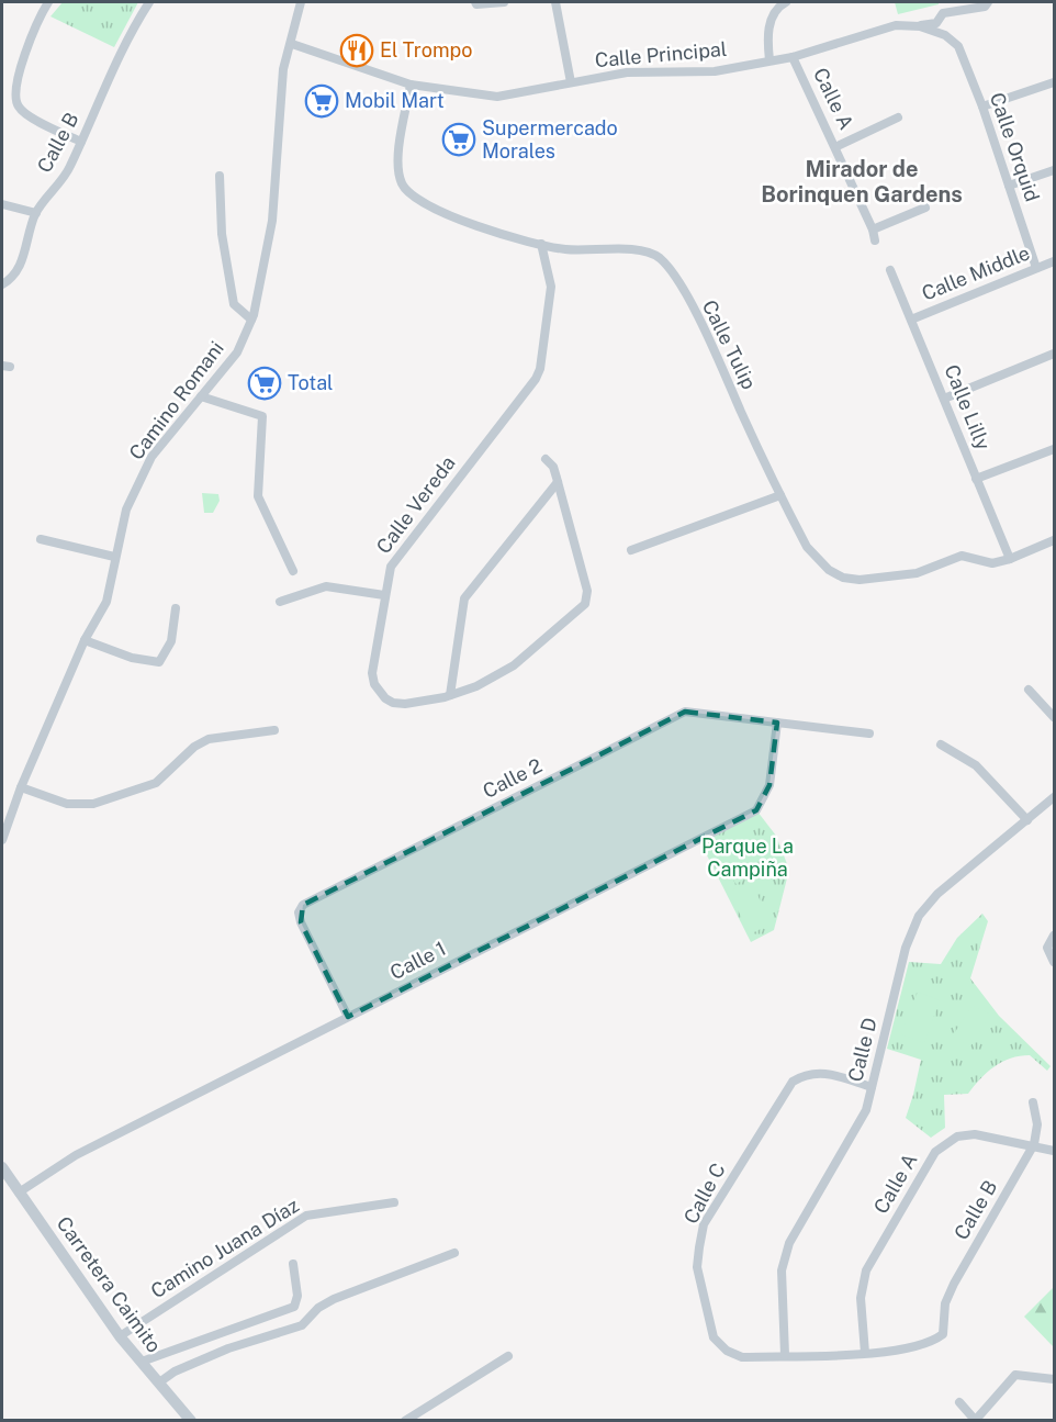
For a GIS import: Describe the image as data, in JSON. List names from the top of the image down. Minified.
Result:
{"streets":{"street":["Calle Principal","Calle A","Calle B","Calle Orquid","Calle Middle","Calle Tulip","Camino Romani","Calle Lilly","Calle Vereda","Calle 2","Calle 1","Calle D","Calle C","Camino Juana Díaz","Carretera Caimito"]},"crossings":[["Calle Principal","Calle A"],["Calle Principal","Calle Orquid"],["Calle Principal","Calle Tulip"],["Calle Principal","Camino Romani"],["Calle A","Calle B"],["Calle A","Calle C"],["Calle B","Calle C"],["Calle Orquid","Calle Middle"],["Calle Middle","Calle Lilly"],["Calle Tulip","Calle Lilly"],["Calle Tulip","Calle Vereda"],["Calle 2","Calle 1"],["Calle 1","Carretera Caimito"],["Calle D","Calle C"],["Camino Juana Díaz","Carretera Caimito"]],"districts":["Mirador de Borinquen Gardens"],"parks":["Parque La Campiña"],"places":{"restaurant":["El Trompo"],"supermarket":["Mobil Mart","Supermercado Morales","Total"]}}
